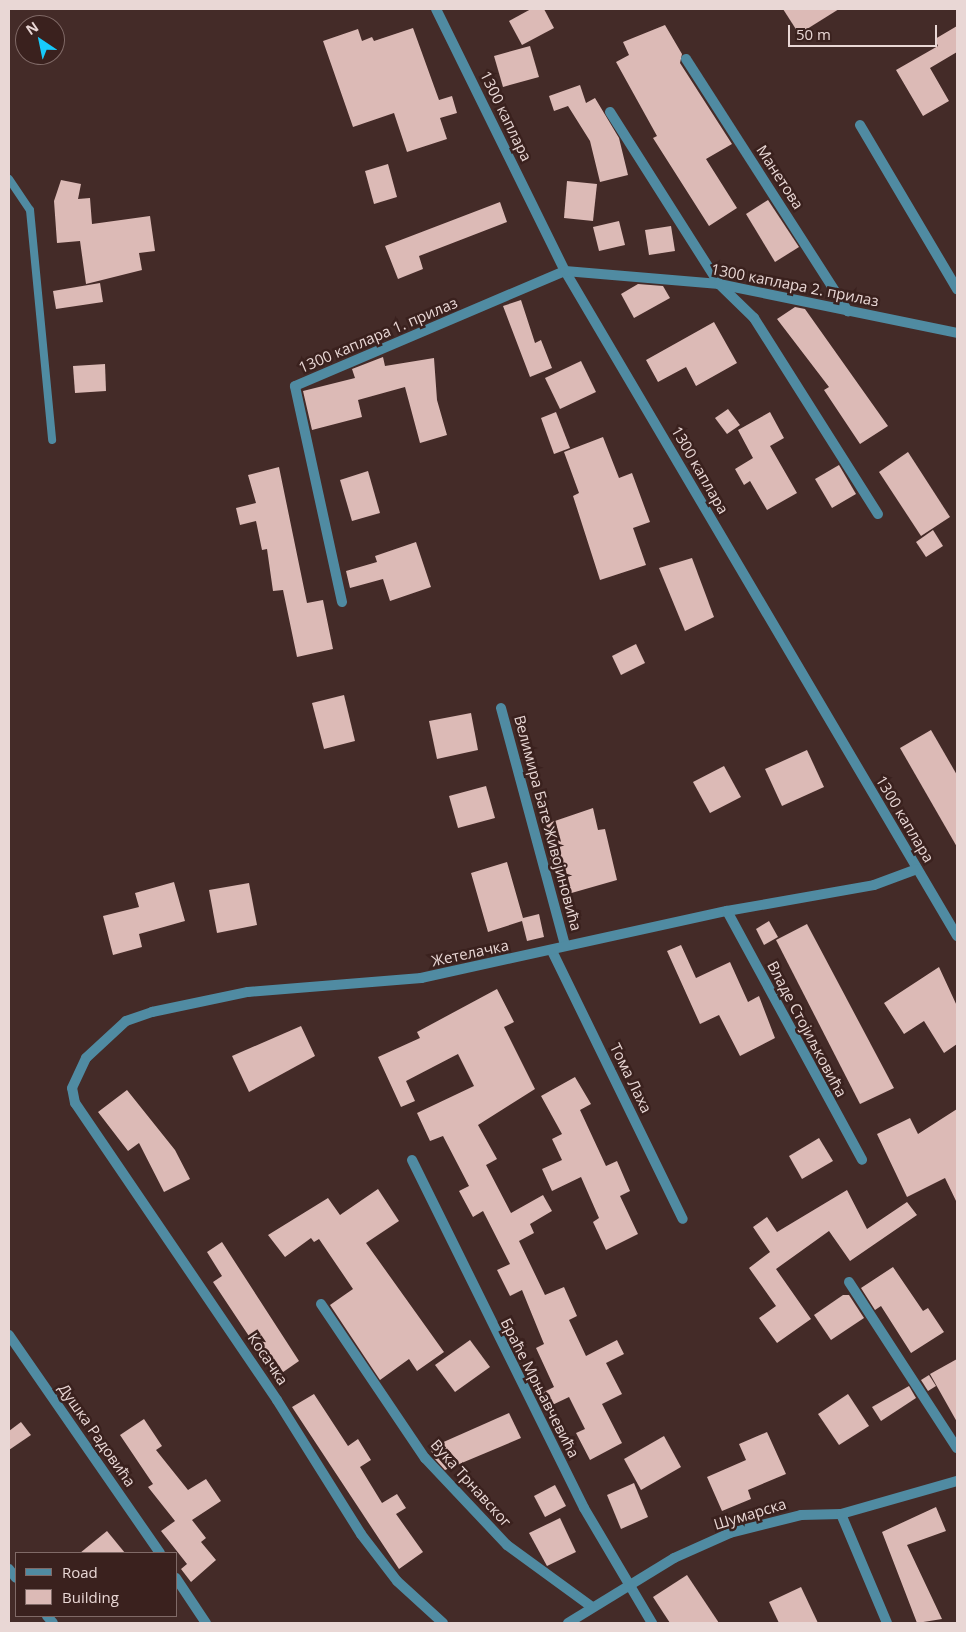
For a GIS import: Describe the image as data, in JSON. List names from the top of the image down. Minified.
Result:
{"streets":{"street":["1300 каплара","Манетова","1300 каплара 2. прилаз","1300 каплара 1. прилаз","Велимира Бате Живојиновића","Жетелачка","Владе Стојиљковића","Тома Лаха","Косачка","Браће Мрњавчевића","Душка Радовића","Вука Трнавског","Шумарска"]},"crossings":[["1300 каплара","1300 каплара 2. прилаз"],["1300 каплара","1300 каплара 1. прилаз"],["1300 каплара","Жетелачка"],["Манетова","1300 каплара 2. прилаз"],["1300 каплара 2. прилаз","1300 каплара 1. прилаз"],["Велимира Бате Живојиновића","Жетелачка"],["Жетелачка","Владе Стојиљковића"],["Жетелачка","Тома Лаха"],["Жетелачка","Косачка"],["Браће Мрњавчевића","Шумарска"],["Вука Трнавског","Шумарска"]],"legend":["Road","Building"],"scale_bar":"50 m","north":"top left"}
